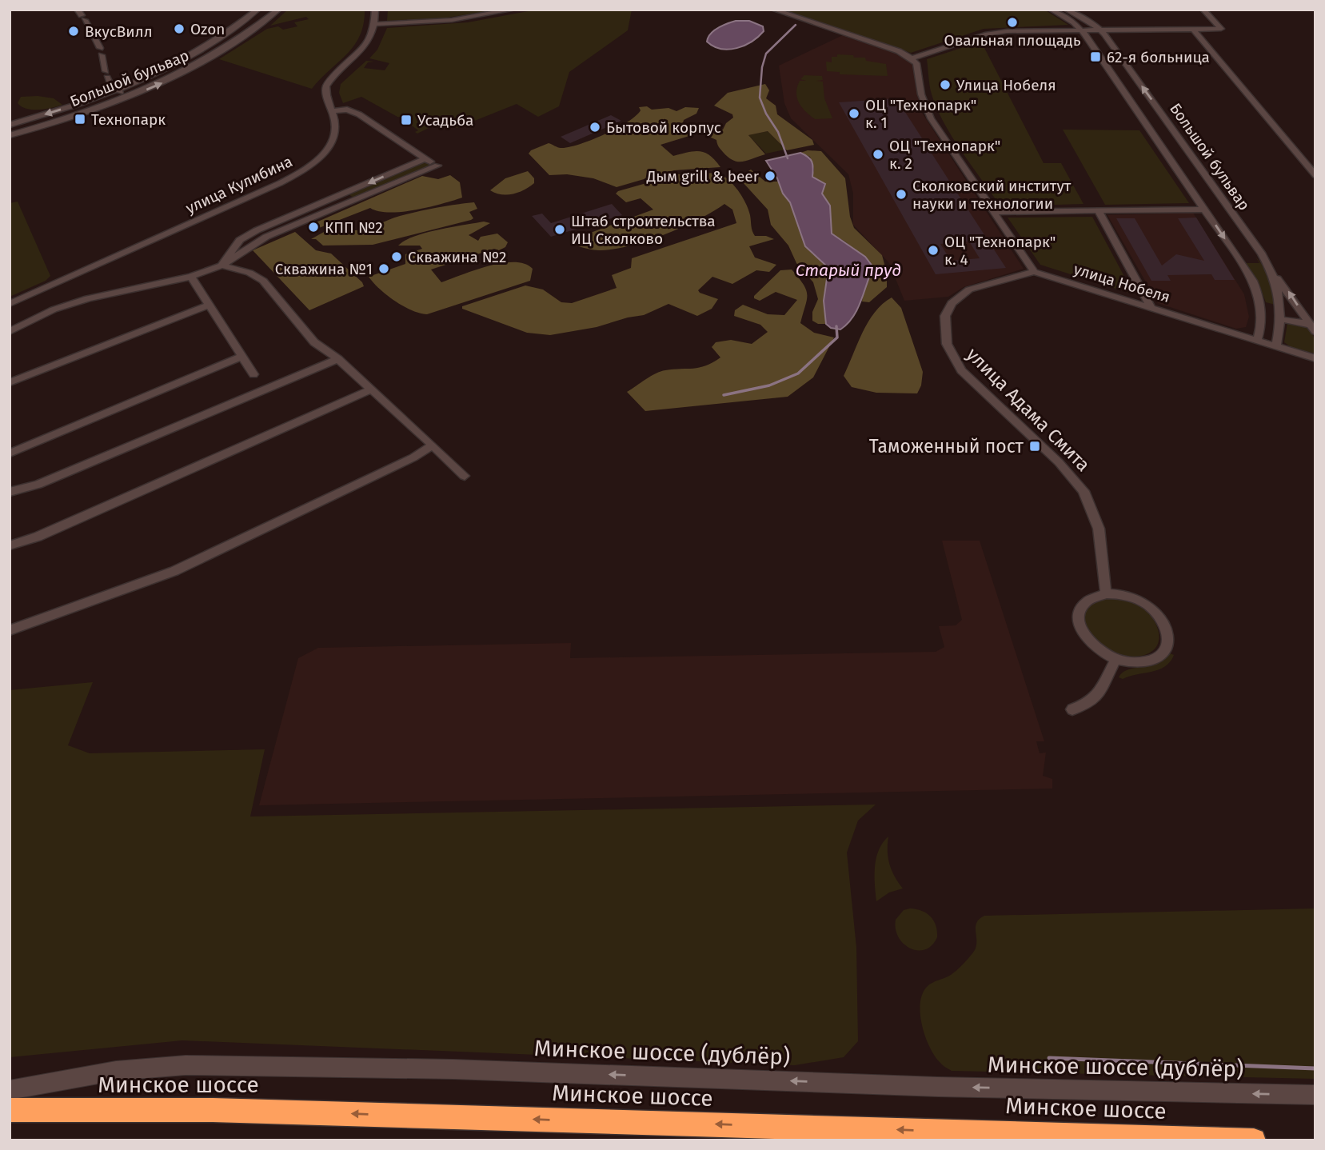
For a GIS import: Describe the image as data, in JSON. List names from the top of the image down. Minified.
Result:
{"streets":{"highway":["Минское шоссе"],"main road":["Минское шоссе (дублёр)"],"street":["Большой бульвар","улица Кулибина","улица Нобеля","улица Адама Смита"]},"crossings":[["Большой бульвар","улица Нобеля"],["улица Нобеля","улица Адама Смита"]],"one_way":["Минское шоссе (дублёр)","Минское шоссе"],"water":["Старый пруд"],"places":{"other":["Овальная площадь","Ozon","ВкусВилл","Улица Нобеля","ОЦ \"Технопарк\" к. 1","Бытовой корпус","ОЦ \"Технопарк\" к. 2","Дым grill & beer","Сколковский институт науки и технологии","КПП №2","Штаб строительства ИЦ Сколково","ОЦ \"Технопарк\" к. 4","Скважина №2","Скважина №1"],"transit":["62-я больница","Технопарк","Усадьба","Таможенный пост"]}}
